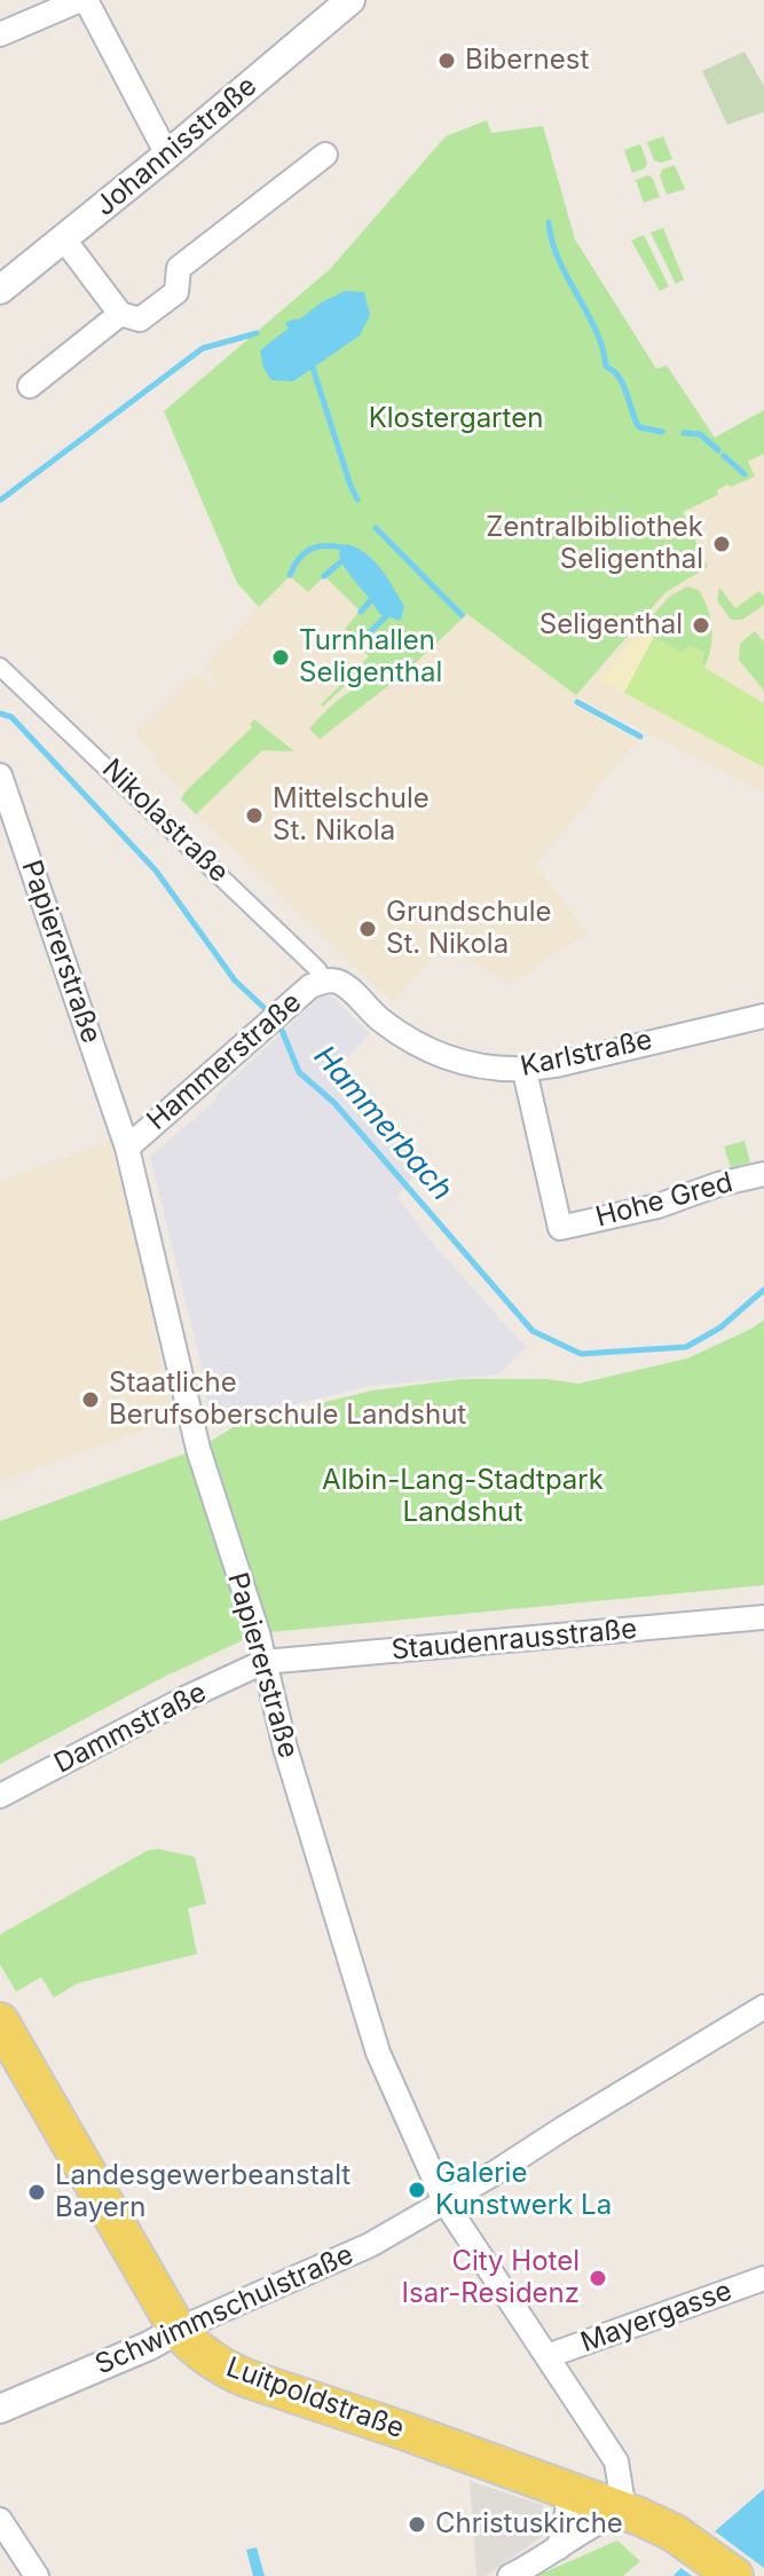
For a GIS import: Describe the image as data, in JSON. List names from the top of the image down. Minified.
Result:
{"streets":{"main road":["Luitpoldstraße"],"street":["Johannisstraße","Nikolastraße","Papiererstraße","Karlstraße","Hammerstraße","Hohe Gred","Staudenrausstraße","Dammstraße","Schwimmschulstraße","Mayergasse"]},"crossings":[["Nikolastraße","Karlstraße"],["Nikolastraße","Hammerstraße"],["Papiererstraße","Hammerstraße"],["Papiererstraße","Staudenrausstraße"],["Papiererstraße","Dammstraße"],["Papiererstraße","Schwimmschulstraße"],["Papiererstraße","Mayergasse"],["Papiererstraße","Luitpoldstraße"],["Karlstraße","Hammerstraße"],["Karlstraße","Hohe Gred"],["Staudenrausstraße","Dammstraße"],["Schwimmschulstraße","Luitpoldstraße"]],"water":["Hammerbach"],"parks":["Klostergarten","Albin-Lang-Stadtpark Landshut"],"places":["Bibernest","Zentralbibliothek Seligenthal","Seligenthal","Turnhallen Seligenthal","Mittelschule St. Nikola","Grundschule St. Nikola","Staatliche Berufsoberschule Landshut","Galerie Kunstwerk La","Landesgewerbeanstalt Bayern","City Hotel Isar-Residenz","Christuskirche"]}
